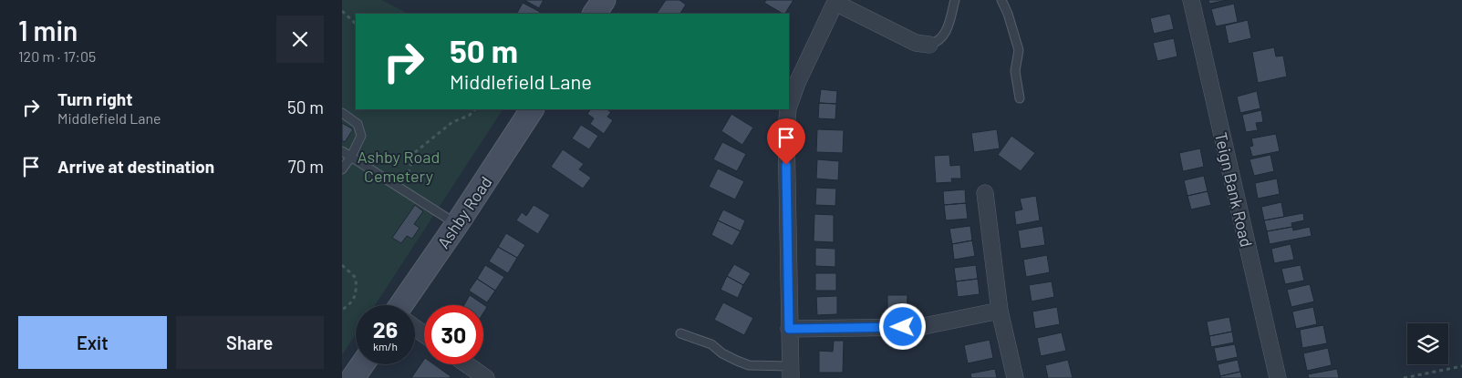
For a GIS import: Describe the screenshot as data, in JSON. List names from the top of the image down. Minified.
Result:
{"streets":{"main road":["Ashby Road"],"street":["Teign Bank Road"]},"parks":["Ashby Road Cemetery"],"page":{"heading":["1 min","120 m · 17:05"],"turn":["50 m","Middlefield Lane"],"list":[{"name":"Turn right","note":"Middlefield Lane","value":"50 m"},{"name":"Arrive at destination","value":"70 m"}],"speed":"26 km/h","limit":"30","buttons":["Exit","Share"]}}
